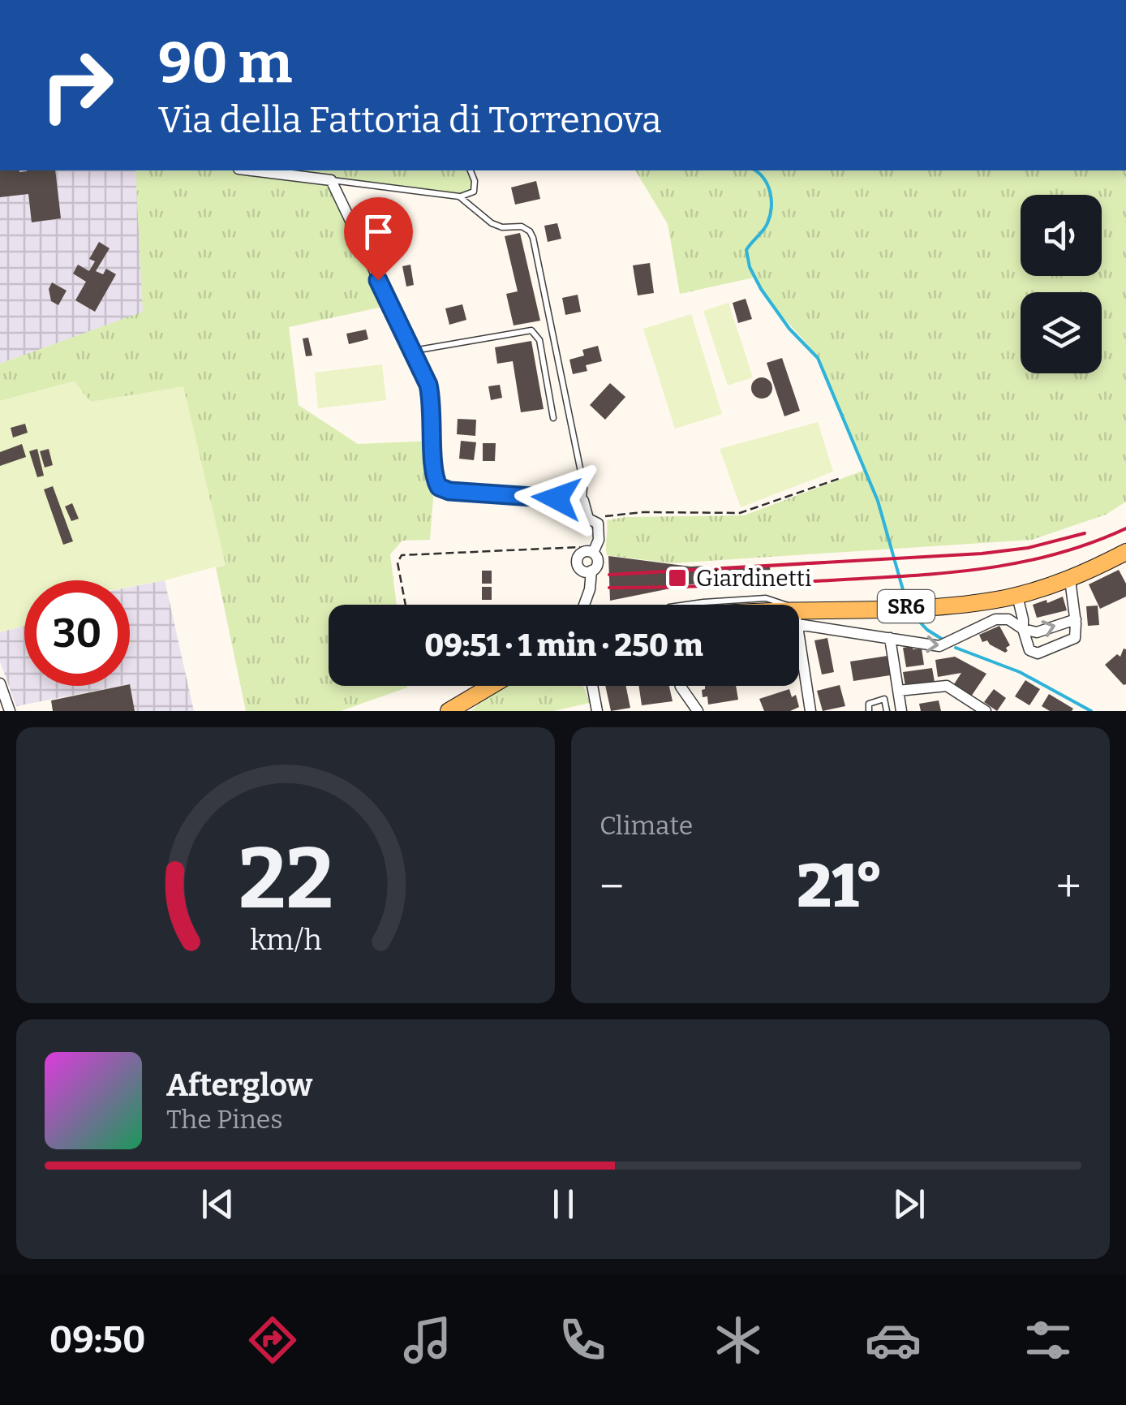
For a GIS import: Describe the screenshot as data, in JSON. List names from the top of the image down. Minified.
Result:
{"streets":{"main road":["SR6"]},"places":{"transit":["Giardinetti"]},"page":{"turn":["90 m","Via della Fattoria di Torrenova"],"limit":"30","trip":"09:51 · 1 min · 250 m","tile":"Climate","heat":["−","21°","+"],"song":["Afterglow","The Pines"],"tabs":"09:50","gauge":["22","km/h"]}}
